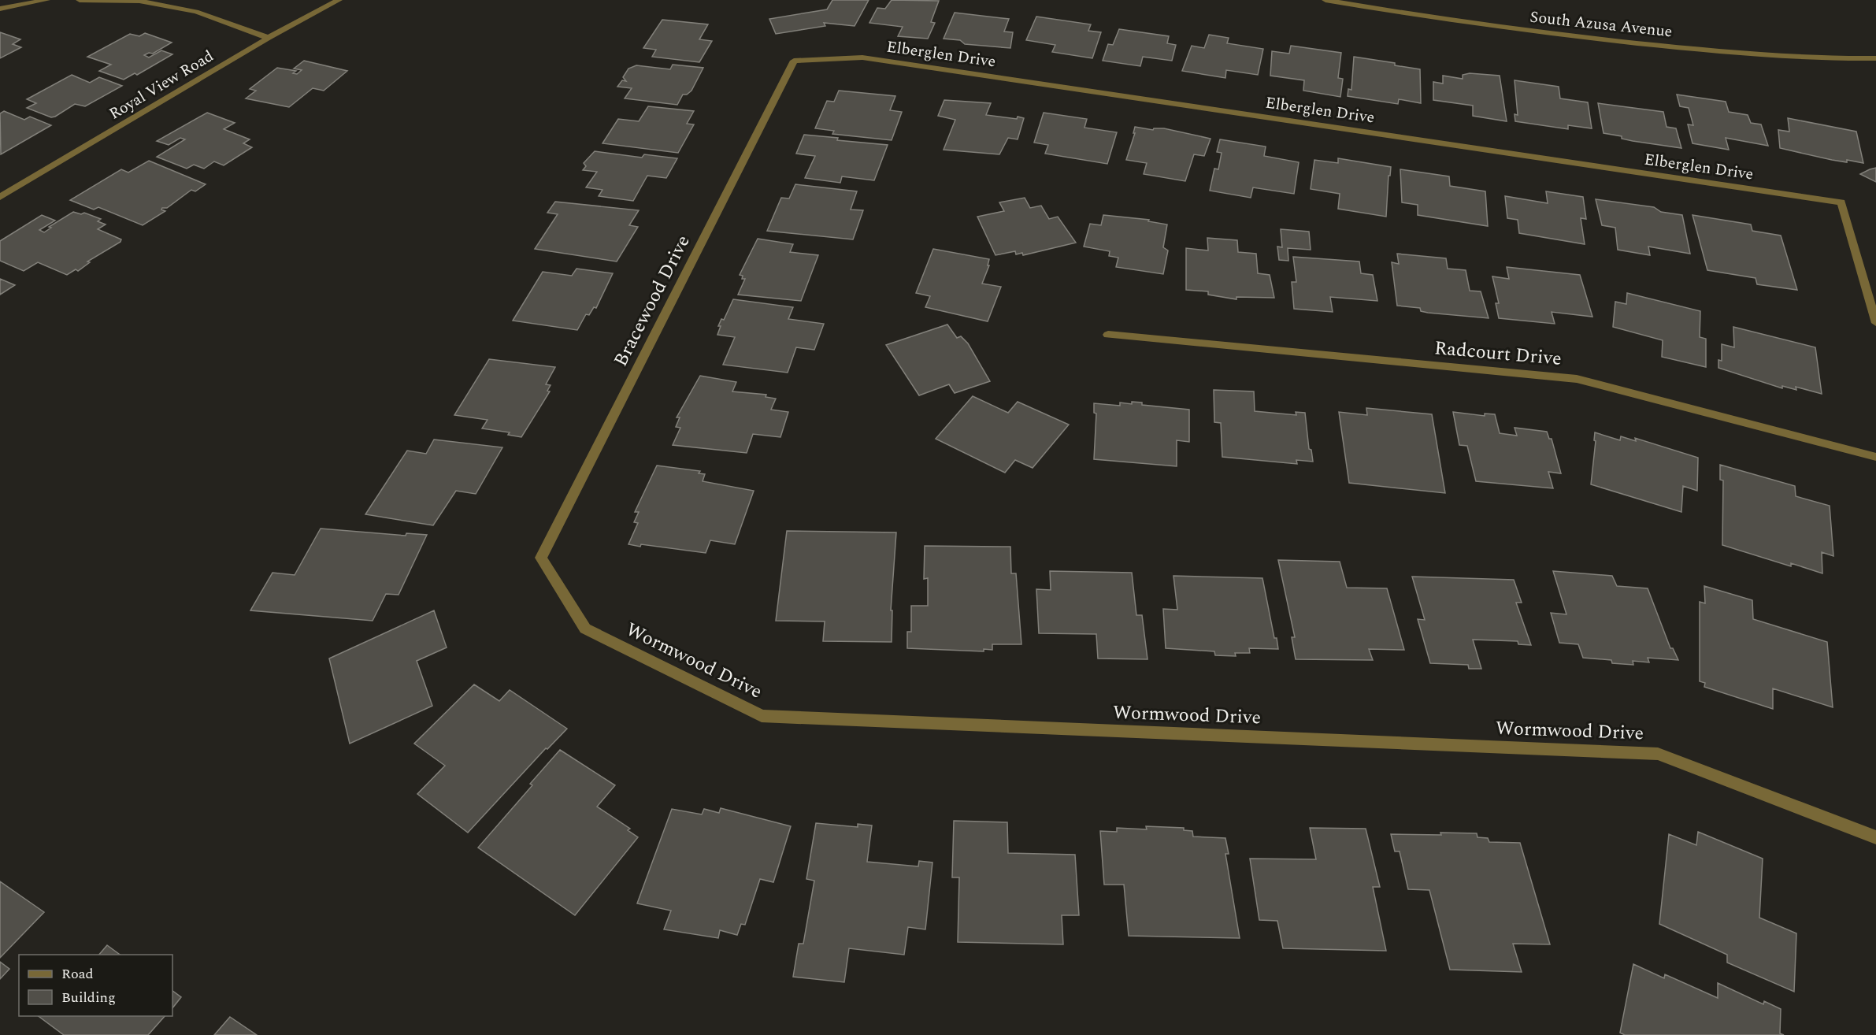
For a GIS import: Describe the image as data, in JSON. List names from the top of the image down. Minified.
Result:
{"streets":{"street":["South Azusa Avenue","Elberglen Drive","Royal View Road","Bracewood Drive","Radcourt Drive","Wormwood Drive"]},"crossings":[["Elberglen Drive","Bracewood Drive"],["Bracewood Drive","Wormwood Drive"]],"legend":["Road","Building"]}
